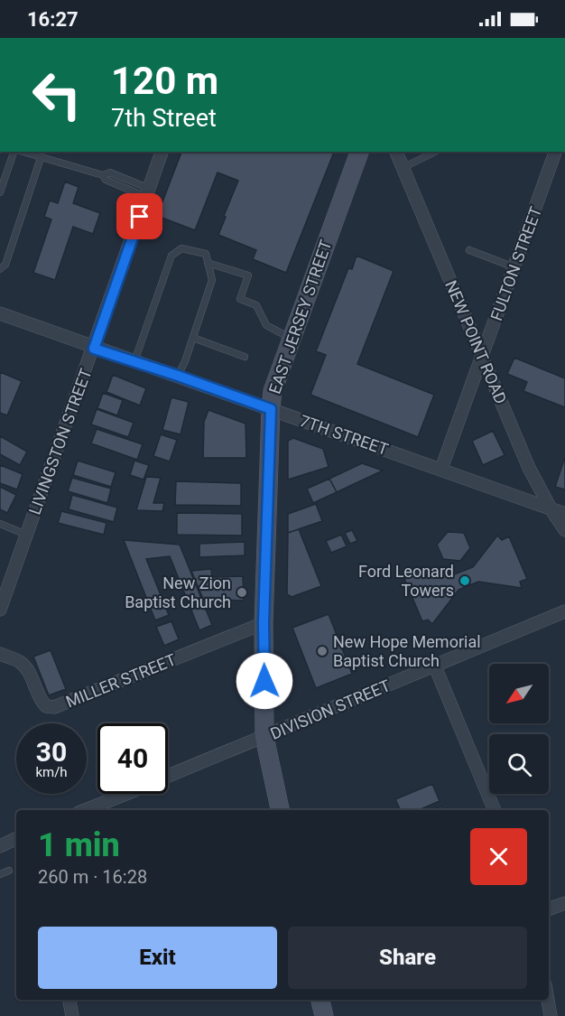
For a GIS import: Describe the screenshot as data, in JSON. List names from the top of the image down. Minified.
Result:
{"streets":{"street":["FULTON STREET","EAST JERSEY STREET","NEW POINT ROAD","7TH STREET","LIVINGSTON STREET","MILLER STREET","DIVISION STREET"]},"crossings":[["FULTON STREET","NEW POINT ROAD"],["FULTON STREET","7TH STREET"],["EAST JERSEY STREET","7TH STREET"],["EAST JERSEY STREET","MILLER STREET"],["EAST JERSEY STREET","DIVISION STREET"],["NEW POINT ROAD","7TH STREET"],["7TH STREET","LIVINGSTON STREET"]],"places":["Ford Leonard Towers","New Zion Baptist Church","New Hope Memorial Baptist Church"],"north":"bottom left","page":{"status":"16:27","turn":["120 m","7th Street"],"speed":"30 km/h","limit":"40","heading":["1 min","260 m · 16:28"],"buttons":["Exit","Share"]}}
